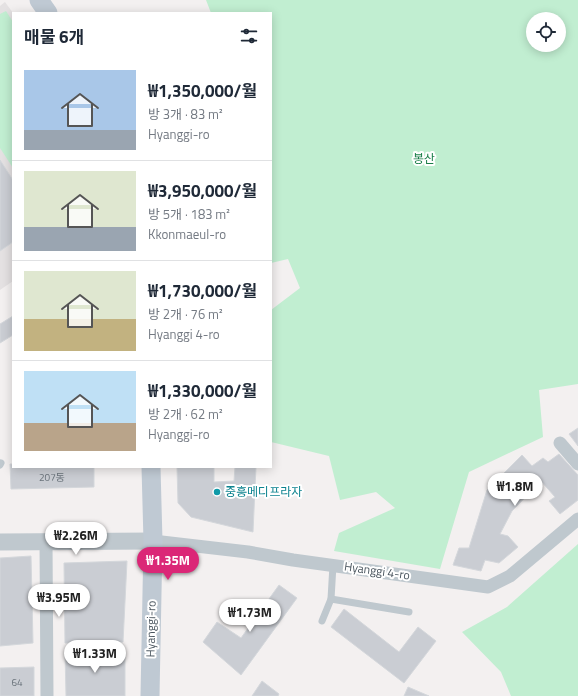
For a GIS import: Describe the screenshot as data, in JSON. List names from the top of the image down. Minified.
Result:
{"streets":{"main road":["Hyanggi-ro"],"street":["Hyanggi 4-ro"]},"crossings":[["Hyanggi 4-ro","Hyanggi-ro"]],"parks":["봉산"],"places":["중흥메디프라자"],"house_numbers":["207동","64"],"page":{"heading":"매물 6개","list":[{"name":"₩1,350,000/월","note":"방 3개 · 83 m² · Hyanggi-ro"},{"name":"₩3,950,000/월","note":"방 5개 · 183 m² · Kkonmaeul-ro"},{"name":"₩1,730,000/월","note":"방 2개 · 76 m² · Hyanggi 4-ro"},{"name":"₩1,330,000/월","note":"방 2개 · 62 m² · Hyanggi-ro"}],"price":["₩1.8M","₩2.26M","₩1.35M","₩3.95M","₩1.73M","₩1.33M"]}}
